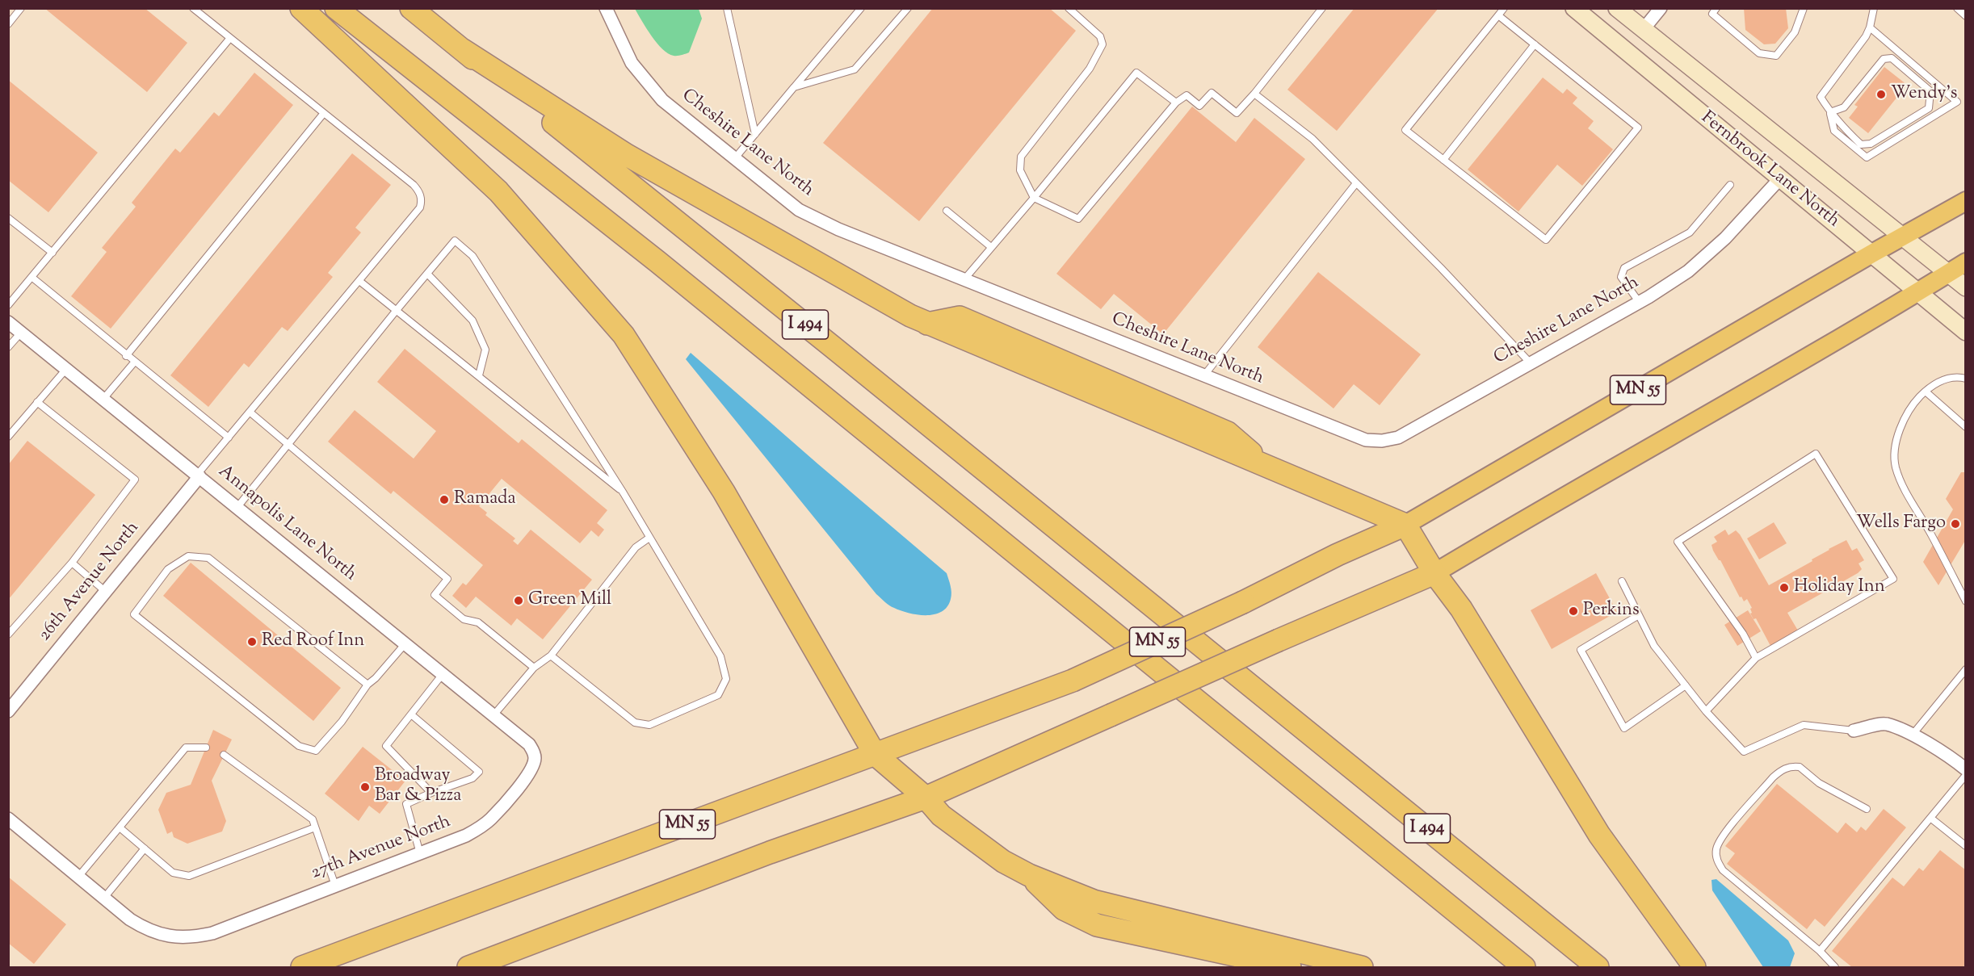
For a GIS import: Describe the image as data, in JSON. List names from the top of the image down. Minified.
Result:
{"streets":{"highway":["I 494","MN 55"],"street":["Cheshire Lane North","Fernbrook Lane North","Annapolis Lane North","26th Avenue North","27th Avenue North"]},"crossings":[["Cheshire Lane North","Fernbrook Lane North"],["Fernbrook Lane North","MN 55"],["Annapolis Lane North","26th Avenue North"],["Annapolis Lane North","27th Avenue North"]],"places":["Wendy's","Ramada","Wells Fargo","Holiday Inn","Green Mill","Perkins","Red Roof Inn","Broadway Bar & Pizza"]}
